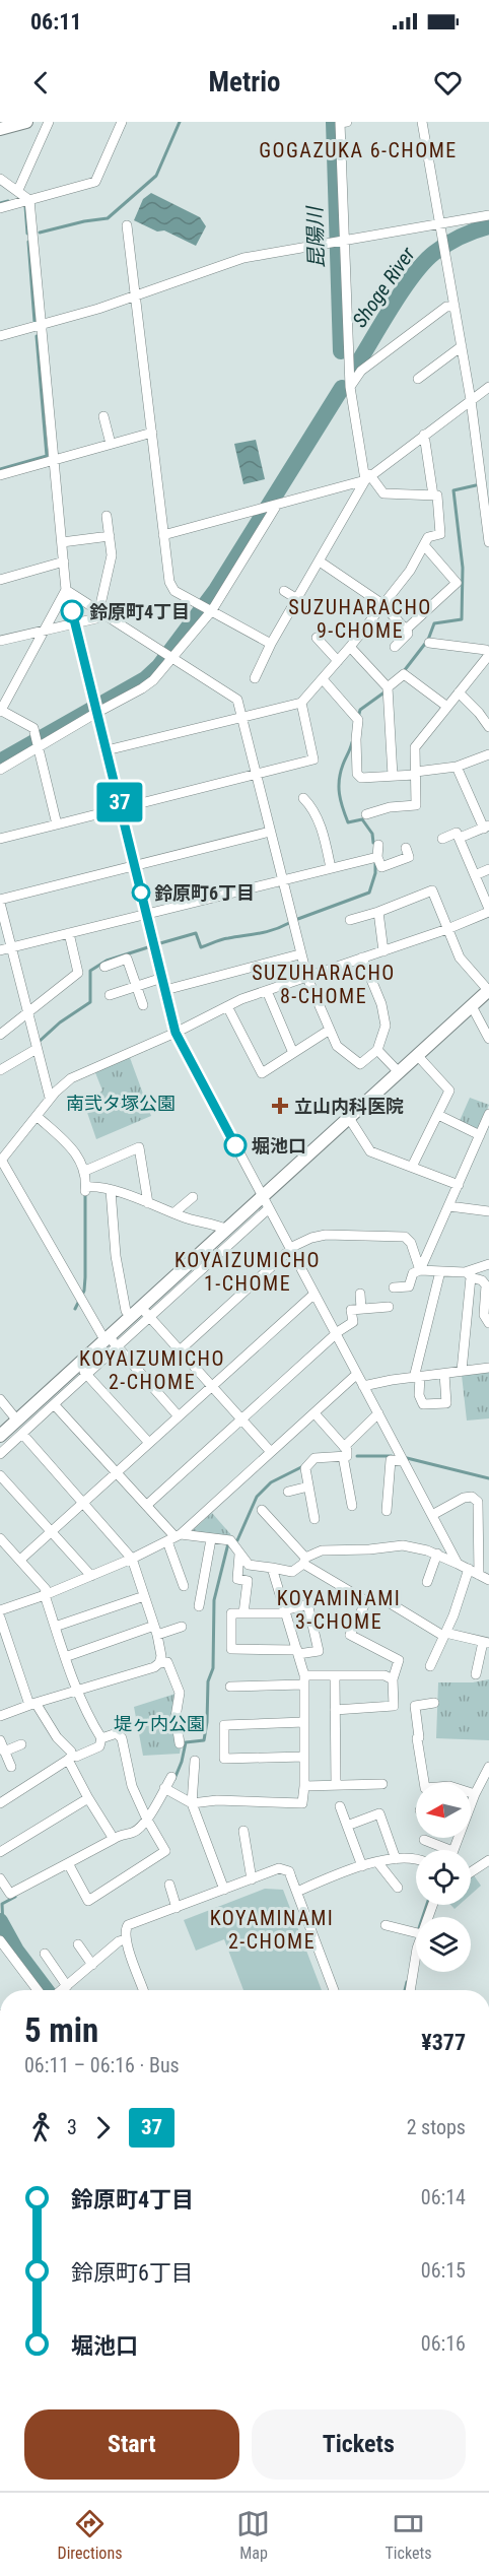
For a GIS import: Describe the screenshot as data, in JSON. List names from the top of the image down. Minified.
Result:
{"districts":["GOGAZUKA 6-CHOME","SUZUHARACHO 9-CHOME","SUZUHARACHO 8-CHOME","KOYAIZUMICHO 1-CHOME","KOYAIZUMICHO 2-CHOME","KOYAMINAMI 3-CHOME","KOYAMINAMI 2-CHOME"],"water":["昆陽川","Shoge River"],"parks":["南弐タ塚公園","堤ヶ内公園"],"places":{"other":["鈴原町4丁目","鈴原町6丁目","堀池口"],"health":["立山内科医院"]},"lines":["bus line 37"],"north":"left","page":{"status":"06:11","header":"Metrio","on_map":"37","heading":["5 min","06:11 – 06:16 · Bus","¥377"],"legs":["3","37","2 stops"],"list":[{"name":"鈴原町4丁目","value":"06:14"},{"name":"鈴原町6丁目","value":"06:15"},{"name":"堀池口","value":"06:16"}],"buttons":["Start","Tickets"],"tabs":["Directions","Map","Tickets"]}}
